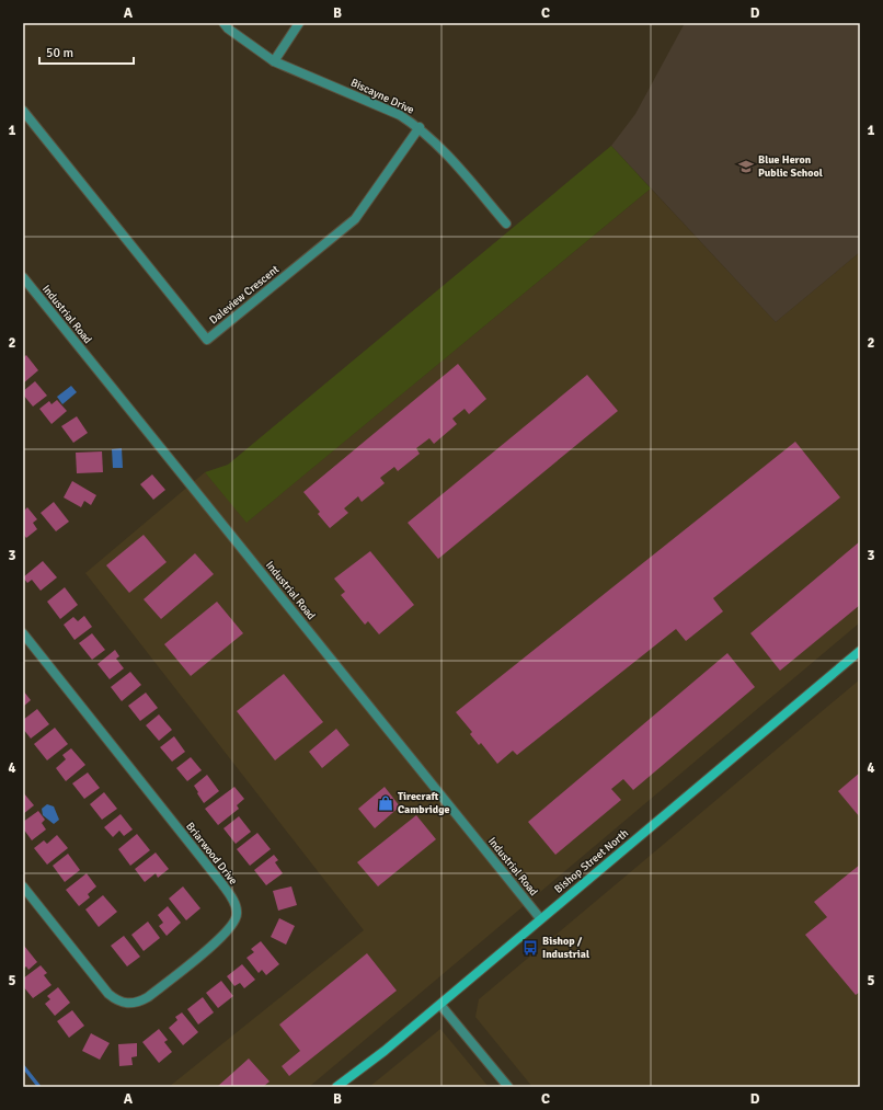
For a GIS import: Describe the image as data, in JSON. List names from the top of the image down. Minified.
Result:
{"streets":{"main road":["Bishop Street North"],"street":["Biscayne Drive","Daleview Crescent","Industrial Road","Briarwood Drive"]},"crossings":[["Biscayne Drive","Daleview Crescent"],["Industrial Road","Bishop Street North"]],"places":{"school or university":["Blue Heron Public School"],"shop":["Tirecraft Cambridge"],"bus stop":["Bishop / Industrial"]},"scale_bar":"50 m","grid":{"columns":["A","B","C","D"],"rows":["1","2","3","4","5"]}}
